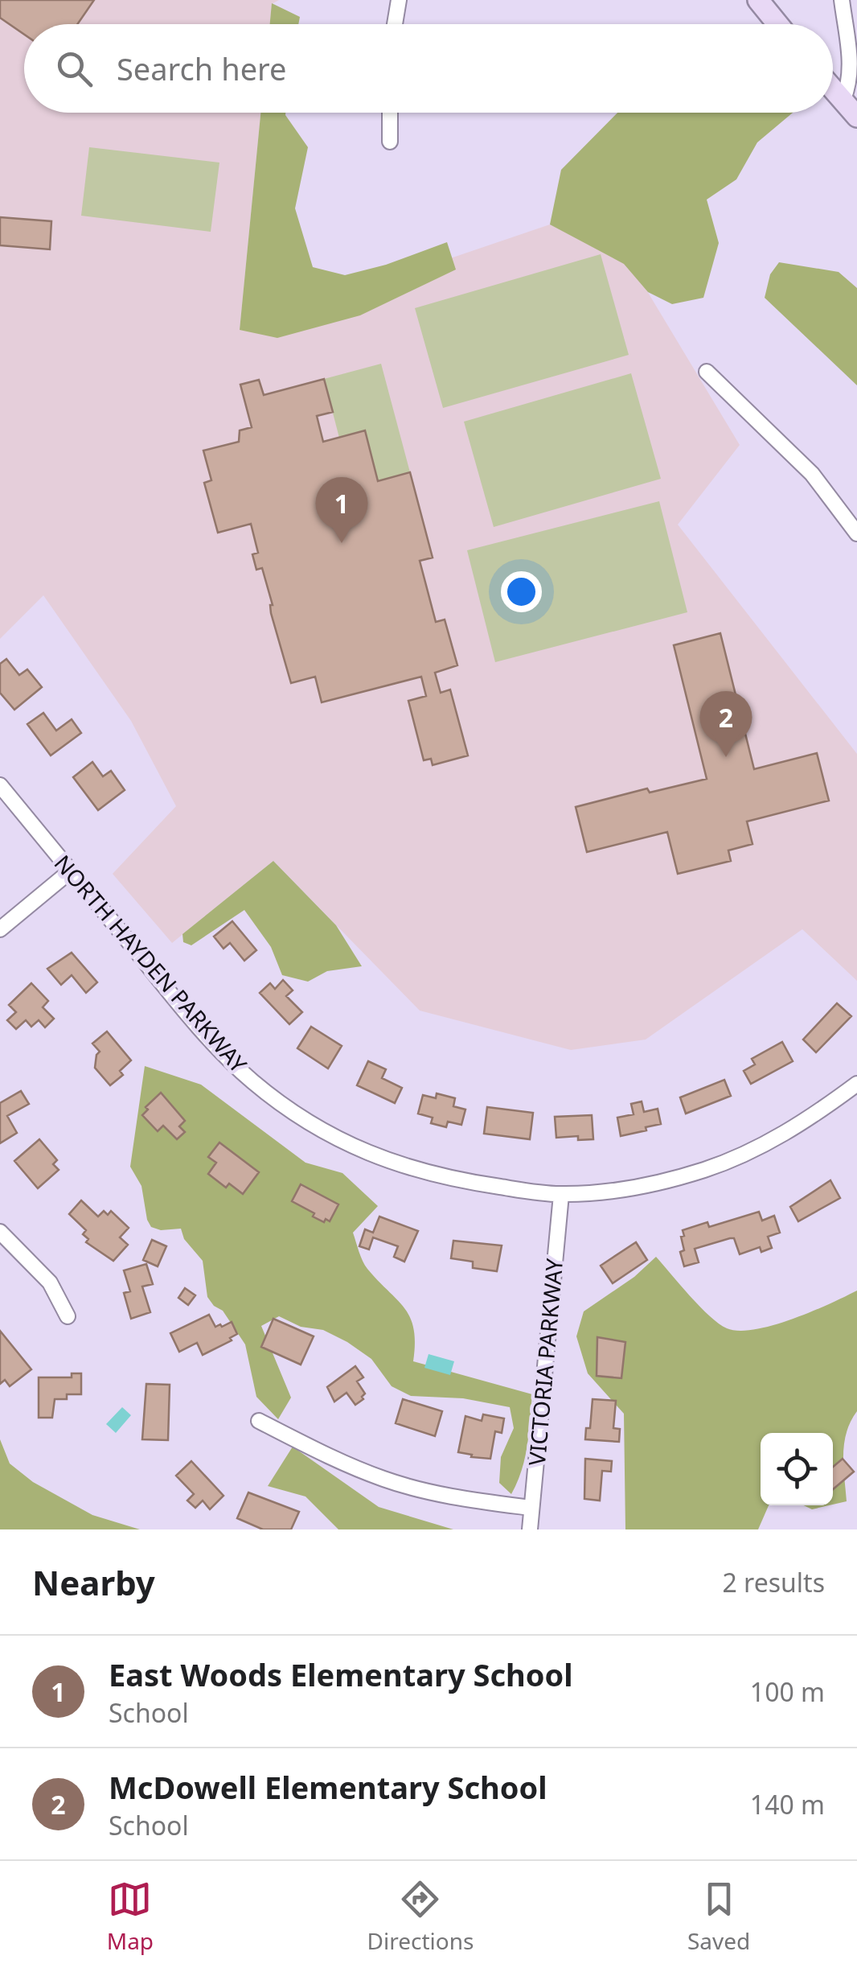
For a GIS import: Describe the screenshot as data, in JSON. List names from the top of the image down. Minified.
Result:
{"streets":{"street":["NORTH HAYDEN PARKWAY","VICTORIA PARKWAY"]},"crossings":[["NORTH HAYDEN PARKWAY","VICTORIA PARKWAY"]],"page":{"search":"Search here","pins":["1","2"],"heading":["Nearby","2 results"],"list":[{"mark":"1","name":"East Woods Elementary School","note":"School","value":"100 m"},{"mark":"2","name":"McDowell Elementary School","note":"School","value":"140 m"}],"nav":["Map","Directions","Saved"]}}
